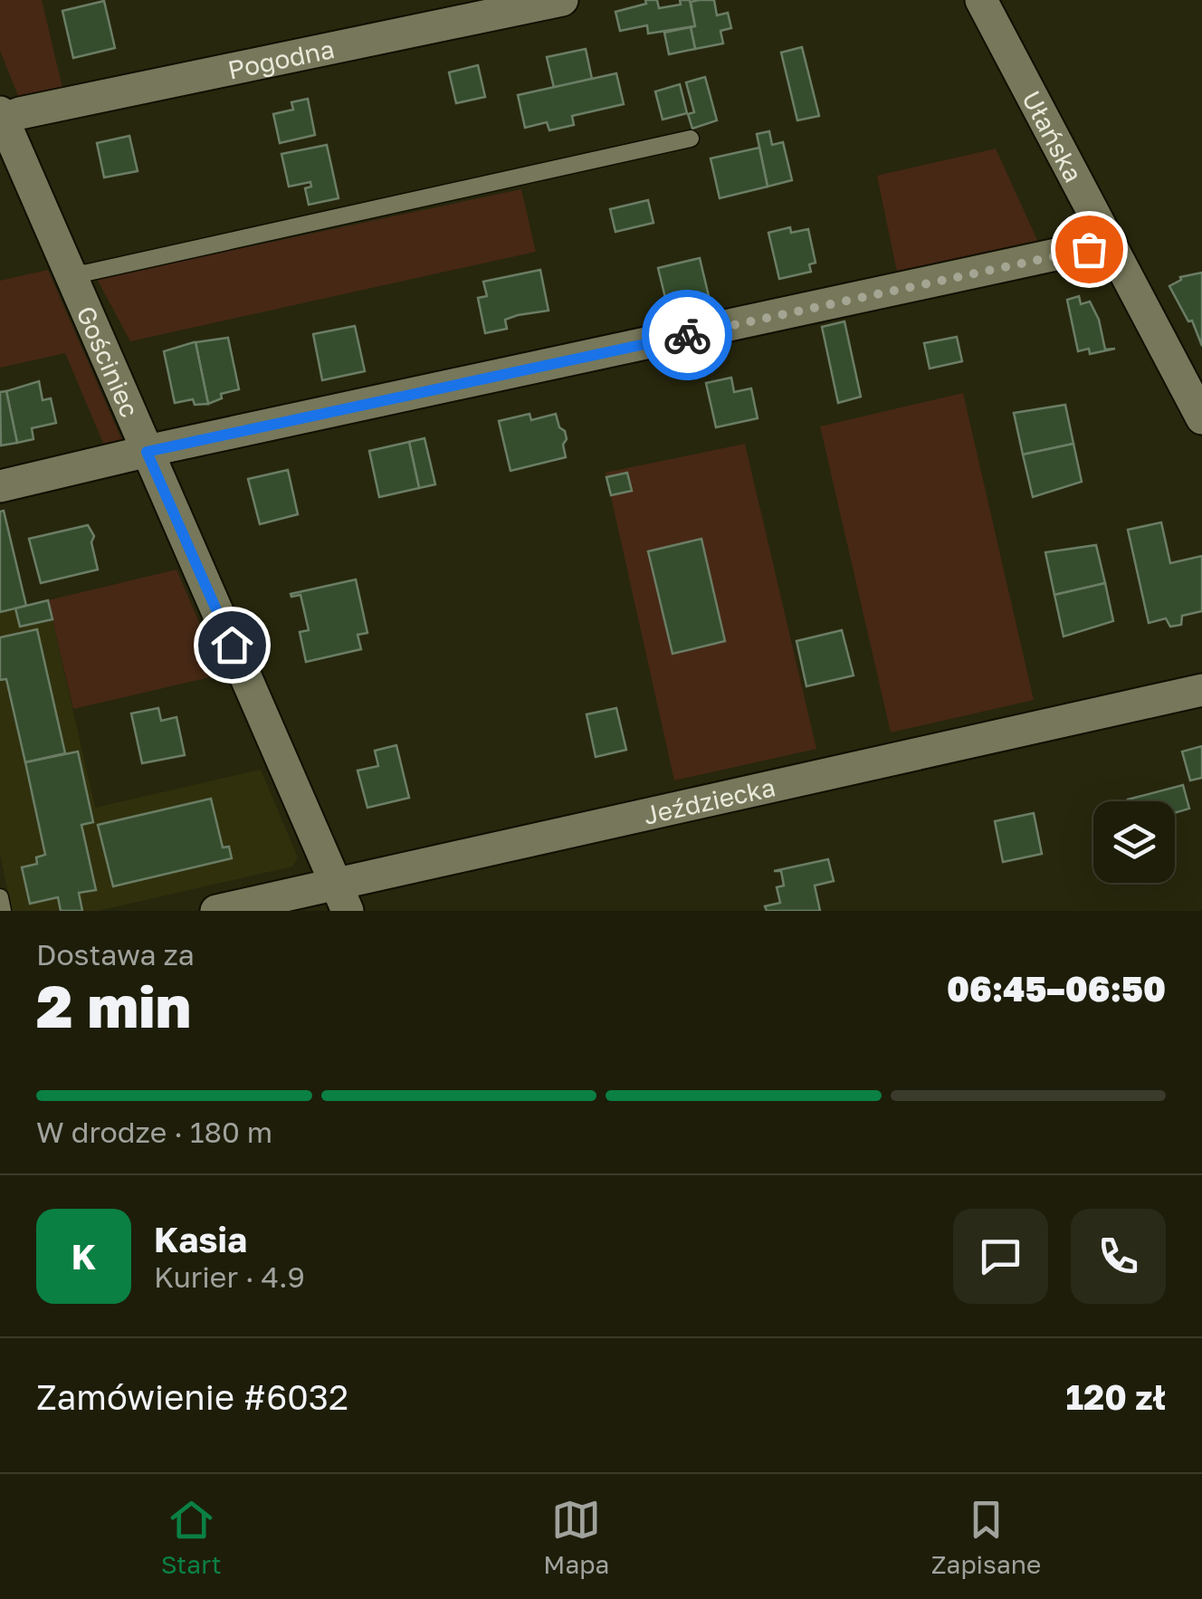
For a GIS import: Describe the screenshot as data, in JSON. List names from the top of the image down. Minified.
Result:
{"streets":{"street":["Pogodna","Ułańska","Gościniec","Jeździecka"]},"crossings":[["Pogodna","Gościniec"],["Gościniec","Jeździecka"]],"page":{"heading":["2 min","Dostawa za","06:45–06:50"],"panel":["Kasia","Kurier · 4.9","Zamówienie #6032","120 zł"],"bar":"W drodze · 180 m","round":"K","tabs":["Start","Mapa","Zapisane"]}}
